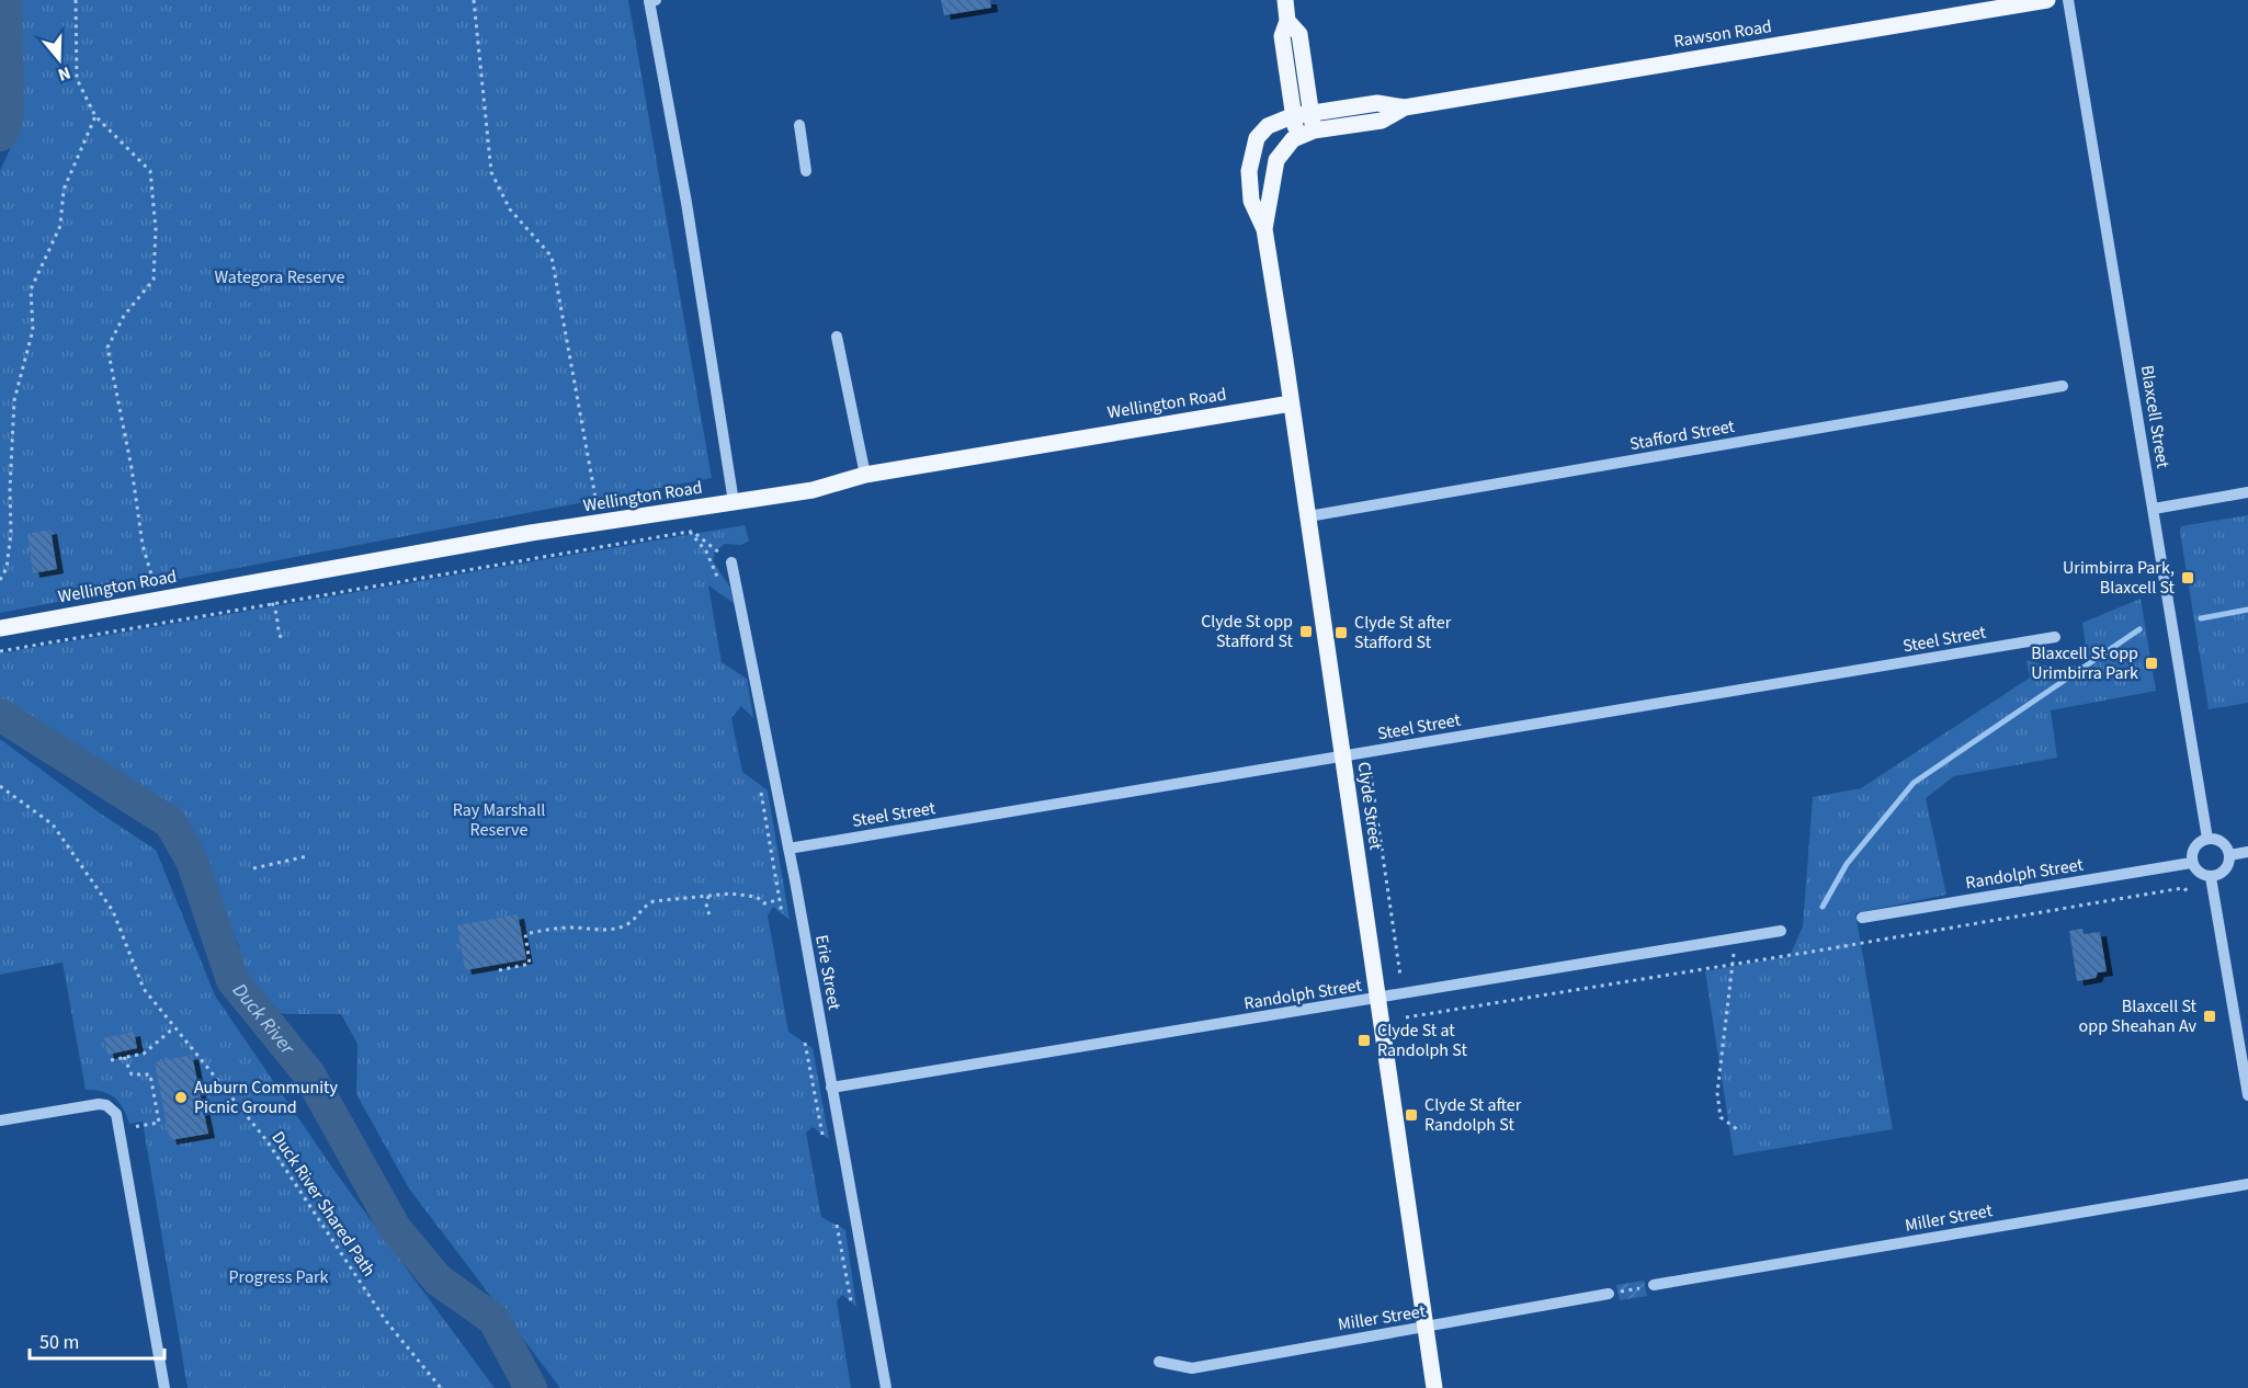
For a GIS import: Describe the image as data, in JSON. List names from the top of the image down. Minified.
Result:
{"streets":{"main road":["Rawson Road","Wellington Road","Clyde Street"],"street":["Blaxcell Street","Stafford Street","Steel Street","Randolph Street","Erie Street","Miller Street"],"path":["Duck River Shared Path"]},"crossings":[["Rawson Road","Clyde Street"],["Wellington Road","Clyde Street"],["Blaxcell Street","Randolph Street"],["Stafford Street","Clyde Street"],["Steel Street","Clyde Street"],["Steel Street","Erie Street"],["Clyde Street","Randolph Street"],["Clyde Street","Miller Street"],["Randolph Street","Erie Street"]],"water":["Duck River"],"parks":["Wategora Reserve","Ray Marshall Reserve","Progress Park"],"places":{"transit":["Urimbirra Park, Blaxcell St","Clyde St opp Stafford St","Clyde St after Stafford St","Blaxcell St opp Urimbirra Park","Blaxcell St opp Sheahan Av","Clyde St at Randolph St","Clyde St after Randolph St"],"other":["Auburn Community Picnic Ground"]},"scale_bar":"50 m","north":"bottom"}
